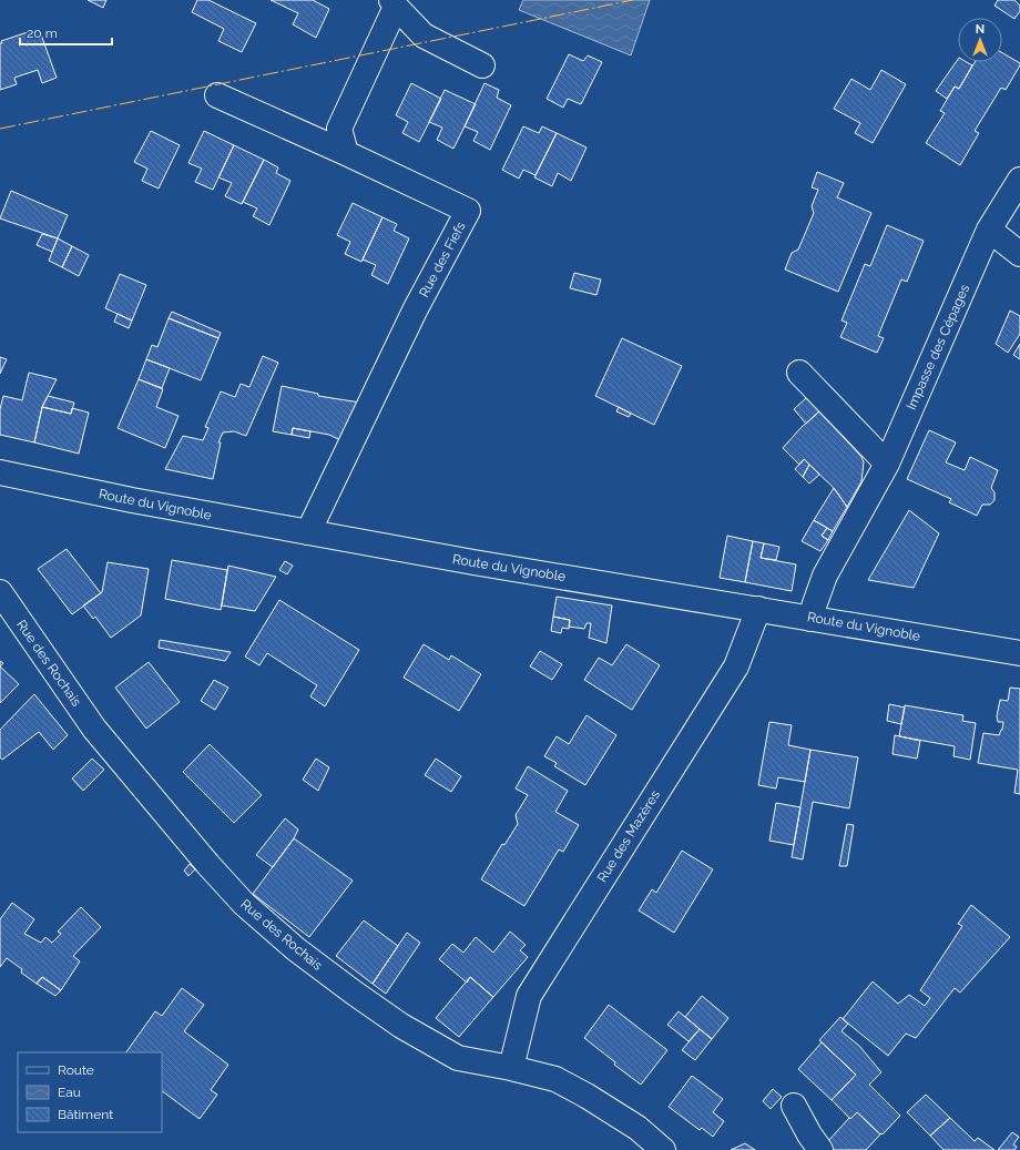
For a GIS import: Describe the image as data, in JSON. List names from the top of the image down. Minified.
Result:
{"streets":{"street":["Rue des Fiefs","Impasse des Cépages","Route du Vignoble","Rue des Rochais","Rue des Mazères"]},"crossings":[["Rue des Fiefs","Route du Vignoble"],["Impasse des Cépages","Route du Vignoble"],["Route du Vignoble","Rue des Mazères"],["Rue des Rochais","Rue des Mazères"]],"legend":["Route","Eau","Bâtiment"],"scale_bar":"20 m","north":"top"}
